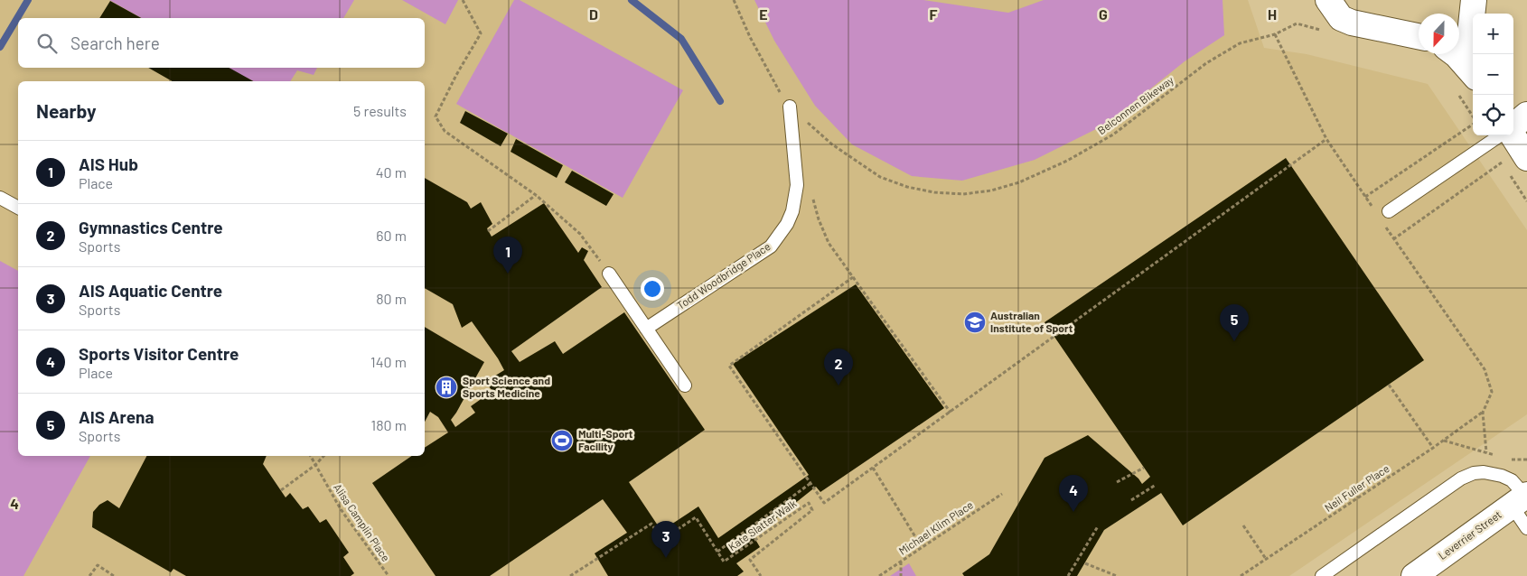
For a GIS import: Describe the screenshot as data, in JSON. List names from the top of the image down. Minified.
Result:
{"streets":{"street":["Leverrier Street"],"lane":["Todd Woodbridge Place"],"path":["Belconnen Bikeway","Neil Fuller Place","Alisa Camplin Place","Kate Slatter Walk","Michael Klim Place"]},"crossings":[["Belconnen Bikeway","Todd Woodbridge Place"]],"places":{"school or university":["Australian Institute of Sport"],"building":["Sport Science and Sports Medicine"],"sports":["Multi-Sport Facility"]},"north":"bottom","page":{"map_buttons":["+","−"],"search":"Search here","heading":["Nearby","5 results"],"list":[{"mark":"1","name":"AIS Hub","note":"Place","value":"40 m"},{"mark":"2","name":"Gymnastics Centre","note":"Sports","value":"60 m"},{"mark":"3","name":"AIS Aquatic Centre","note":"Sports","value":"80 m"},{"mark":"4","name":"Sports Visitor Centre","note":"Place","value":"140 m"},{"mark":"5","name":"AIS Arena","note":"Sports","value":"180 m"}],"pins":["1","5","2","4","3"]},"grid":{"columns":["D","E","F","G","H"],"rows":["4"]}}
